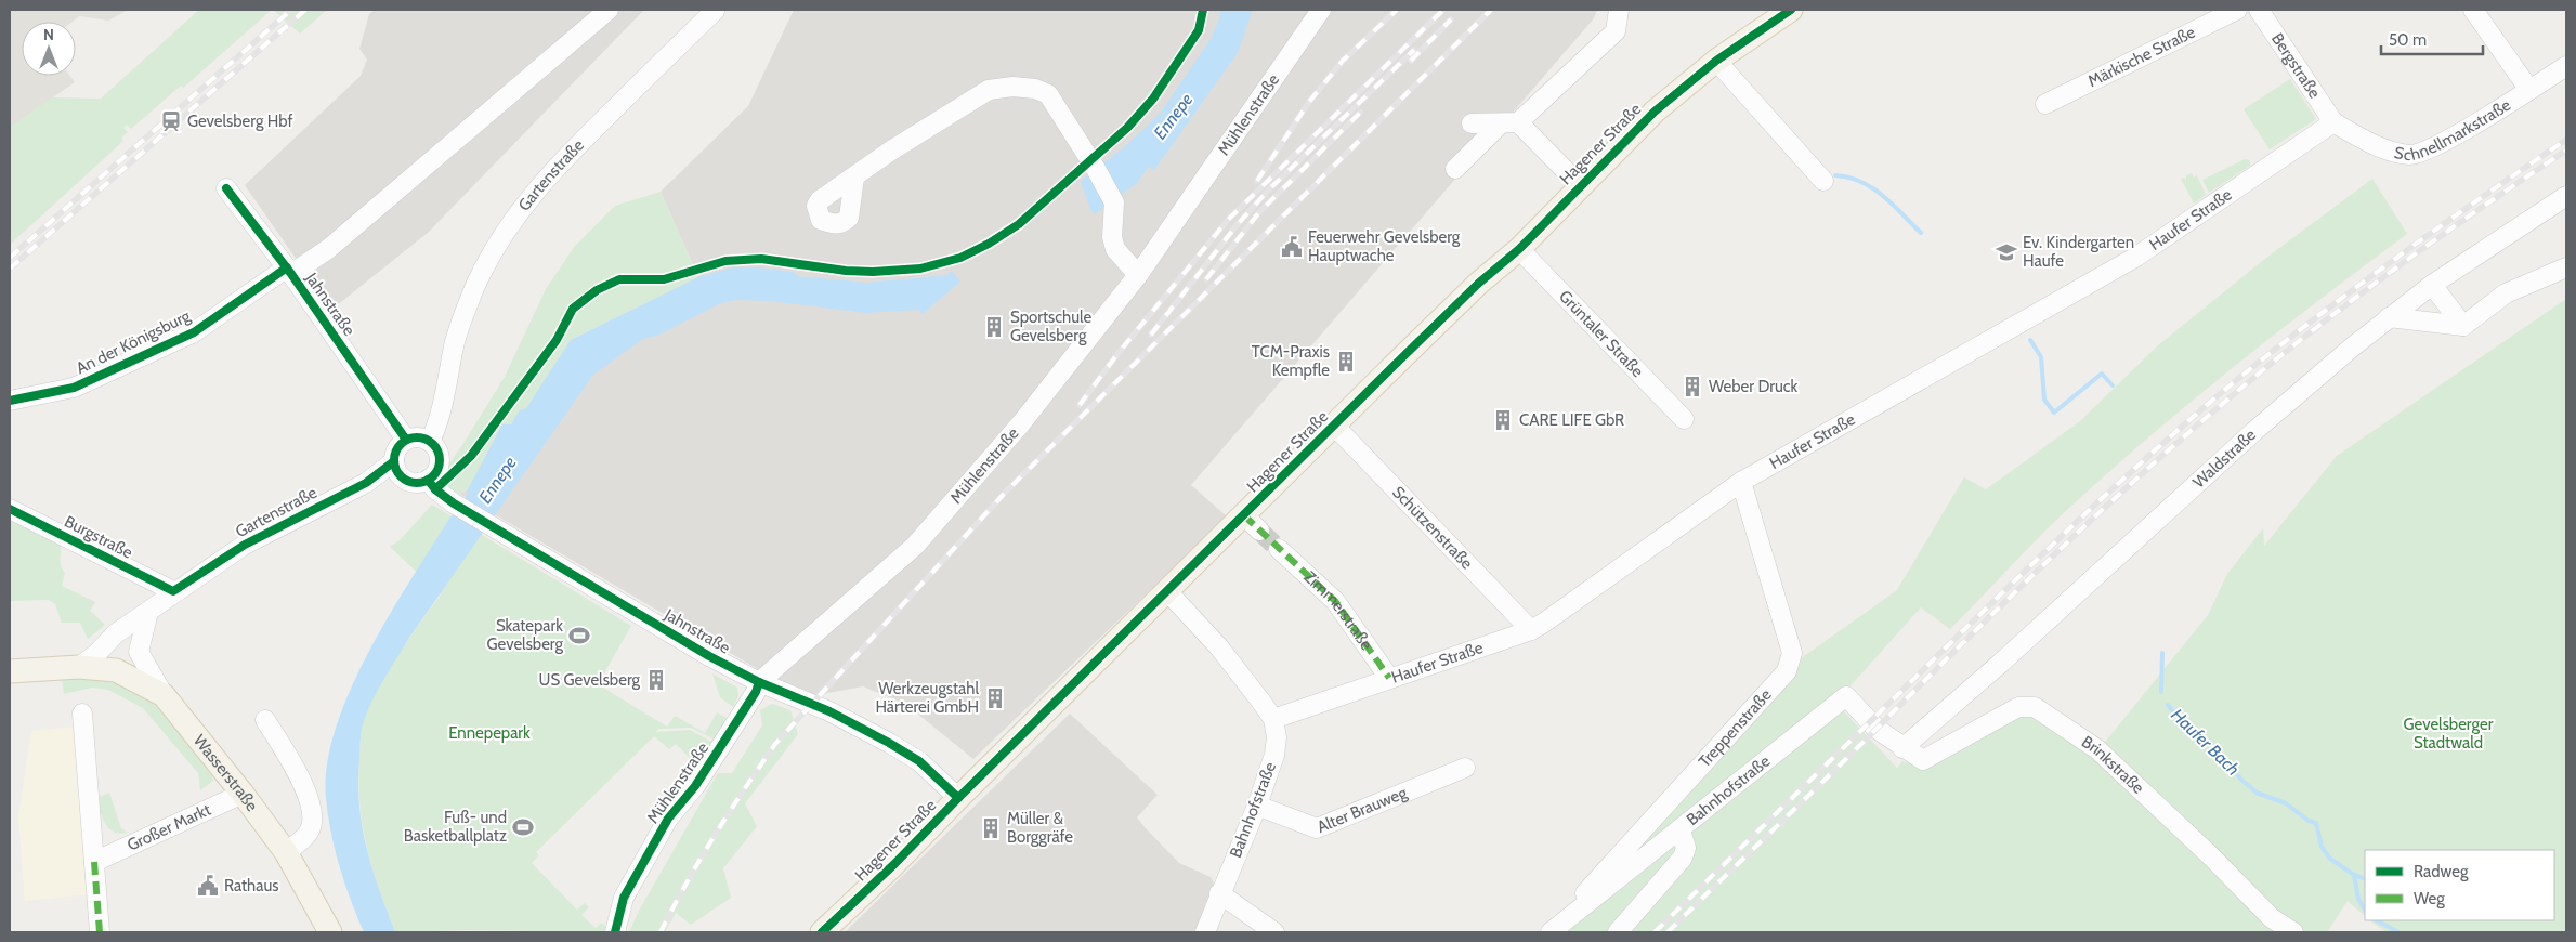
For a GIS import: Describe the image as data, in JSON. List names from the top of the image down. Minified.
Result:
{"streets":{"main road":["Hagener Straße","Wasserstraße"],"street":["Märkische Straße","Bergstraße","Mühlenstraße","Schnellmarkstraße","Gartenstraße","Haufer Straße","Jahnstraße","Grüntaler Straße","An der Königsburg","Waldstraße","Schützenstraße","Burgstraße","Zimmerstraße","Treppenstraße","Brinkstraße","Bahnhofstraße","Alter Brauweg","Großer Markt"]},"crossings":[["Bergstraße","Schnellmarkstraße"],["Bergstraße","Haufer Straße"],["Mühlenstraße","Jahnstraße"],["Schnellmarkstraße","Haufer Straße"],["Hagener Straße","Jahnstraße"],["Hagener Straße","Grüntaler Straße"],["Hagener Straße","Schützenstraße"],["Gartenstraße","Jahnstraße"],["Gartenstraße","Burgstraße"],["Gartenstraße","Wasserstraße"],["Haufer Straße","Schützenstraße"],["Haufer Straße","Zimmerstraße"],["Haufer Straße","Treppenstraße"],["Haufer Straße","Bahnhofstraße"],["Jahnstraße","An der Königsburg"],["Waldstraße","Brinkstraße"],["Waldstraße","Bahnhofstraße"],["Treppenstraße","Bahnhofstraße"],["Brinkstraße","Bahnhofstraße"],["Wasserstraße","Großer Markt"],["Bahnhofstraße","Alter Brauweg"]],"water":["Ennepe","Haufer Bach"],"parks":["Gevelsberger Stadtwald","Ennepepark"],"places":{"station":["Gevelsberg Hbf"],"public building":["Feuerwehr Gevelsberg Hauptwache","Rathaus"],"school or university":["Ev. Kindergarten Haufe"],"building":["Sportschule Gevelsberg","TCM-Praxis Kempfle","Weber Druck","CARE LIFE GbR","US Gevelsberg","Werkzeugstahl Härterei GmbH","Müller & Borggräfe"],"sports":["Skatepark Gevelsberg","Fuß- und Basketballplatz"]},"legend":["Radweg","Weg"],"scale_bar":"50 m","north":"top"}
